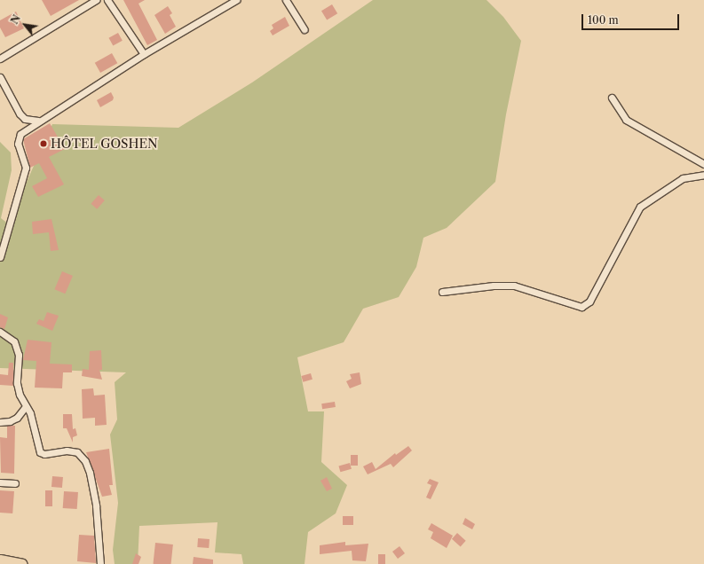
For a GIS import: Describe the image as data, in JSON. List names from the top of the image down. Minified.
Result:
{"places":["HÔTEL GOSHEN"],"scale_bar":"100 m","north":"top left"}
